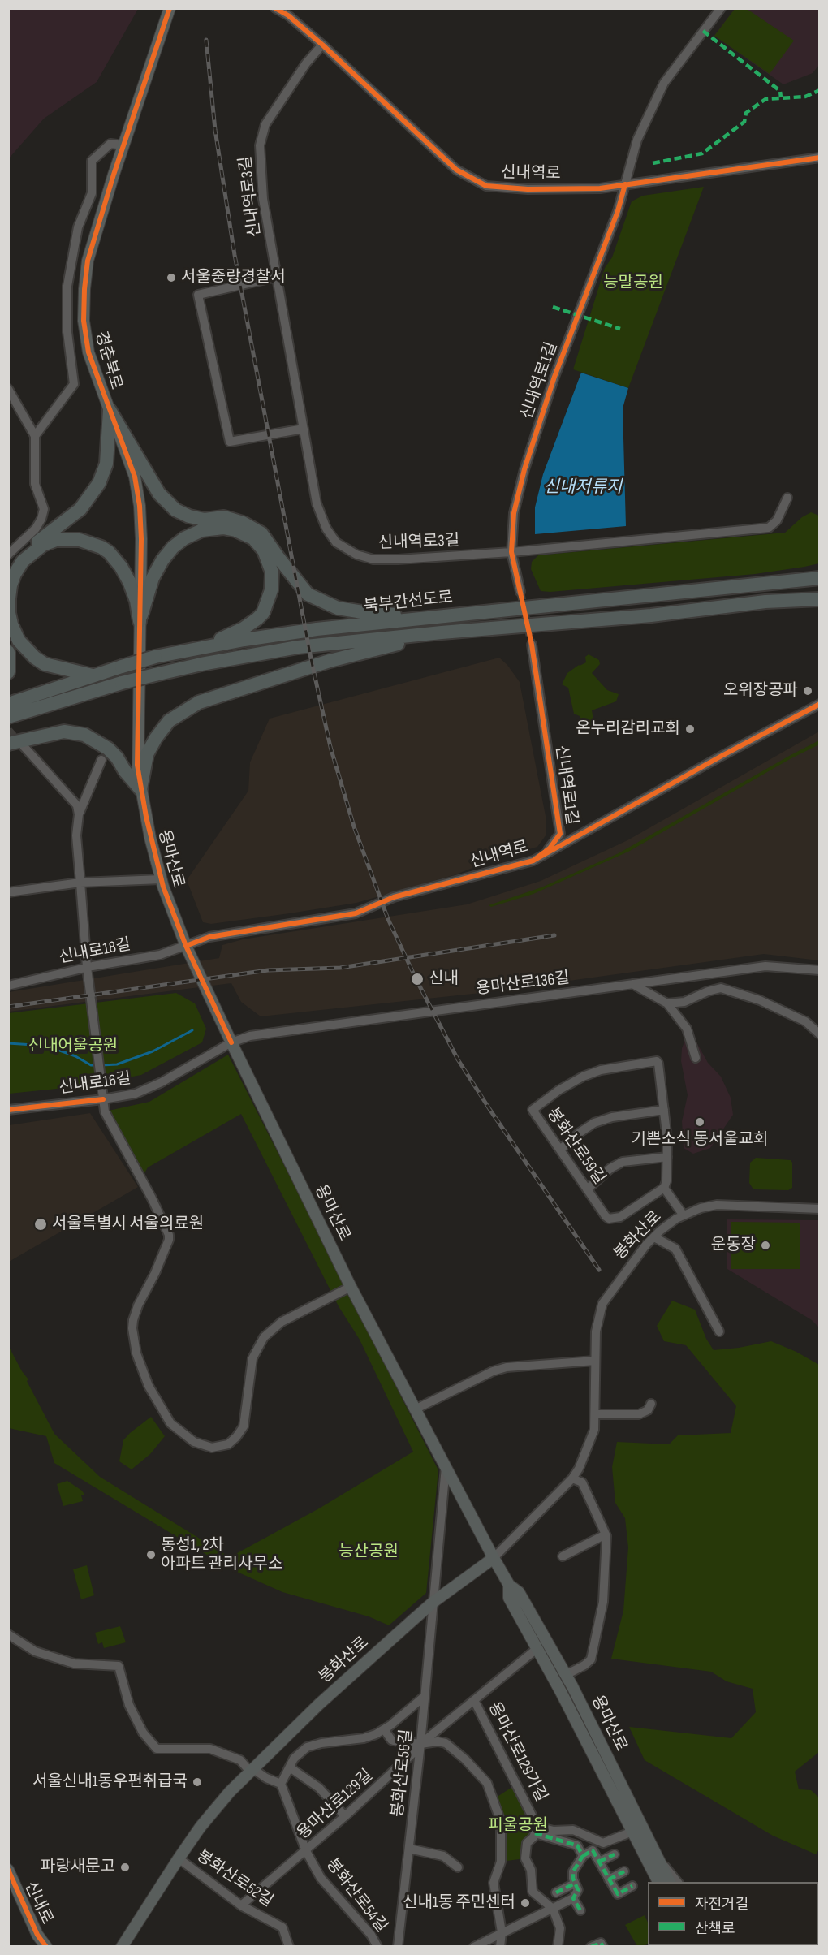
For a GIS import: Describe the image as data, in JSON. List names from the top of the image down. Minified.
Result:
{"streets":{"highway":["북부간선도로"],"main road":["경춘북로","용마산로","봉화산로","신내로"],"street":["신내역로","신내역로3길","신내역로1길","신내로18길","용마산로136길","신내로16길","봉화산로59길","용마산로129가길","봉화산로56길","용마산로129길","봉화산로52길","봉화산로54길"]},"crossings":[["신내역로","신내역로3길"],["신내역로","신내역로1길"],["신내역로","용마산로"],["신내역로","신내로18길"],["신내역로3길","신내역로1길"],["경춘북로","용마산로"],["용마산로","신내로18길"],["용마산로","용마산로136길"],["용마산로","신내로16길"],["용마산로","봉화산로"],["용마산로","봉화산로56길"],["용마산로","용마산로129길"],["용마산로136길","신내로16길"],["봉화산로","봉화산로56길"],["봉화산로","봉화산로52길"],["용마산로129가길","용마산로129길"],["봉화산로56길","용마산로129길"],["용마산로129길","봉화산로52길"],["용마산로129길","봉화산로54길"]],"water":["신내저류지"],"parks":["능말공원","신내어울공원","능산공원","피울공원"],"places":["서울중랑경찰서","오위장공파","온누리감리교회","신내","기쁜소식 동서울교회","서울특별시 서울의료원","운동장","동성1, 2차 아파트 관리사무소","서울신내1동우편취급국","파랑새문고","신내1동 주민센터"],"legend":["자전거길","산책로"]}
